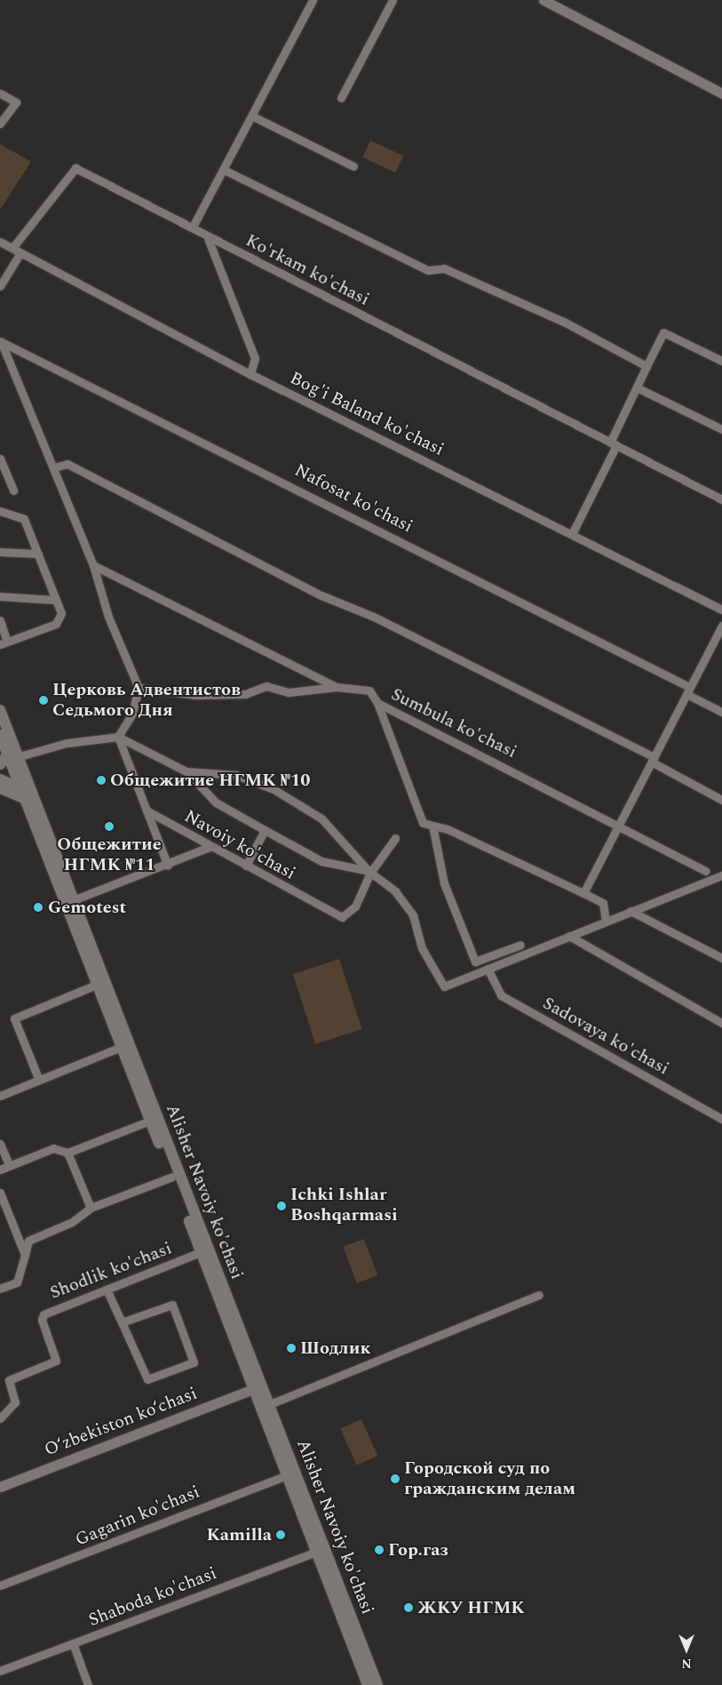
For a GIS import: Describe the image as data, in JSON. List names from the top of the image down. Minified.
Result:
{"streets":{"main road":["Alisher Navoiy ko'chasi"],"street":["Ko'rkam ko'chasi","Bog'i Baland ko'chasi","Nafosat ko'chasi","Sumbula ko'chasi","Navoiy ko'chasi","Sadovaya ko'chasi","Shodlik ko'chasi","O‘zbekiston ko‘chasi","Gagarin ko'chasi","Shaboda ko'chasi"]},"crossings":[["Ko'rkam ko'chasi","Bog'i Baland ko'chasi"],["Alisher Navoiy ko'chasi","Shodlik ko'chasi"],["Alisher Navoiy ko'chasi","O‘zbekiston ko‘chasi"],["Alisher Navoiy ko'chasi","Gagarin ko'chasi"],["Alisher Navoiy ko'chasi","Shaboda ko'chasi"]],"places":["Церковь Адвентистов Седьмого Дня","Общежитие НГМК №10","Общежитие НГМК №11","Gemotest","Ichki Ishlar Boshqarmasi","Шодлик","Городской суд по гражданским делам","Kamilla","Гор.газ","ЖКУ НГМК"],"north":"bottom"}
